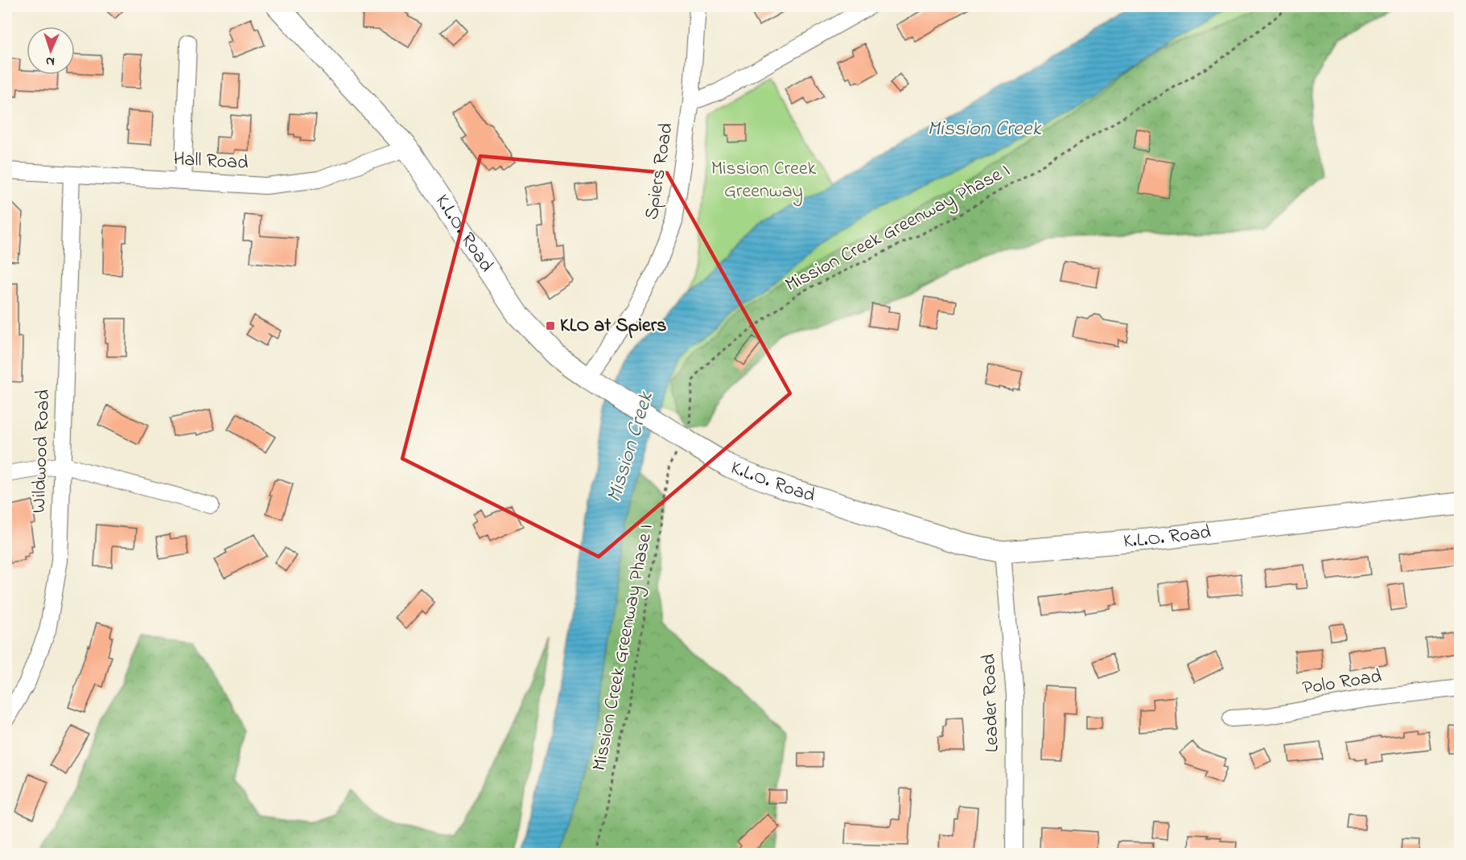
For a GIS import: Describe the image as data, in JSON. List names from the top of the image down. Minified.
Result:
{"streets":{"main road":["K.L.O. Road"],"street":["Hall Road","Spiers Road","Wildwood Road","Polo Road","Leader Road"],"path":["Mission Creek Greenway Phase I"]},"crossings":[["Hall Road","K.L.O. Road"],["Hall Road","Wildwood Road"],["Spiers Road","K.L.O. Road"],["Mission Creek Greenway Phase I","K.L.O. Road"],["K.L.O. Road","Leader Road"]],"water":["Mission Creek"],"parks":["Mission Creek Greenway"],"places":{"transit":["KLO at Spiers"]},"north":"bottom"}
